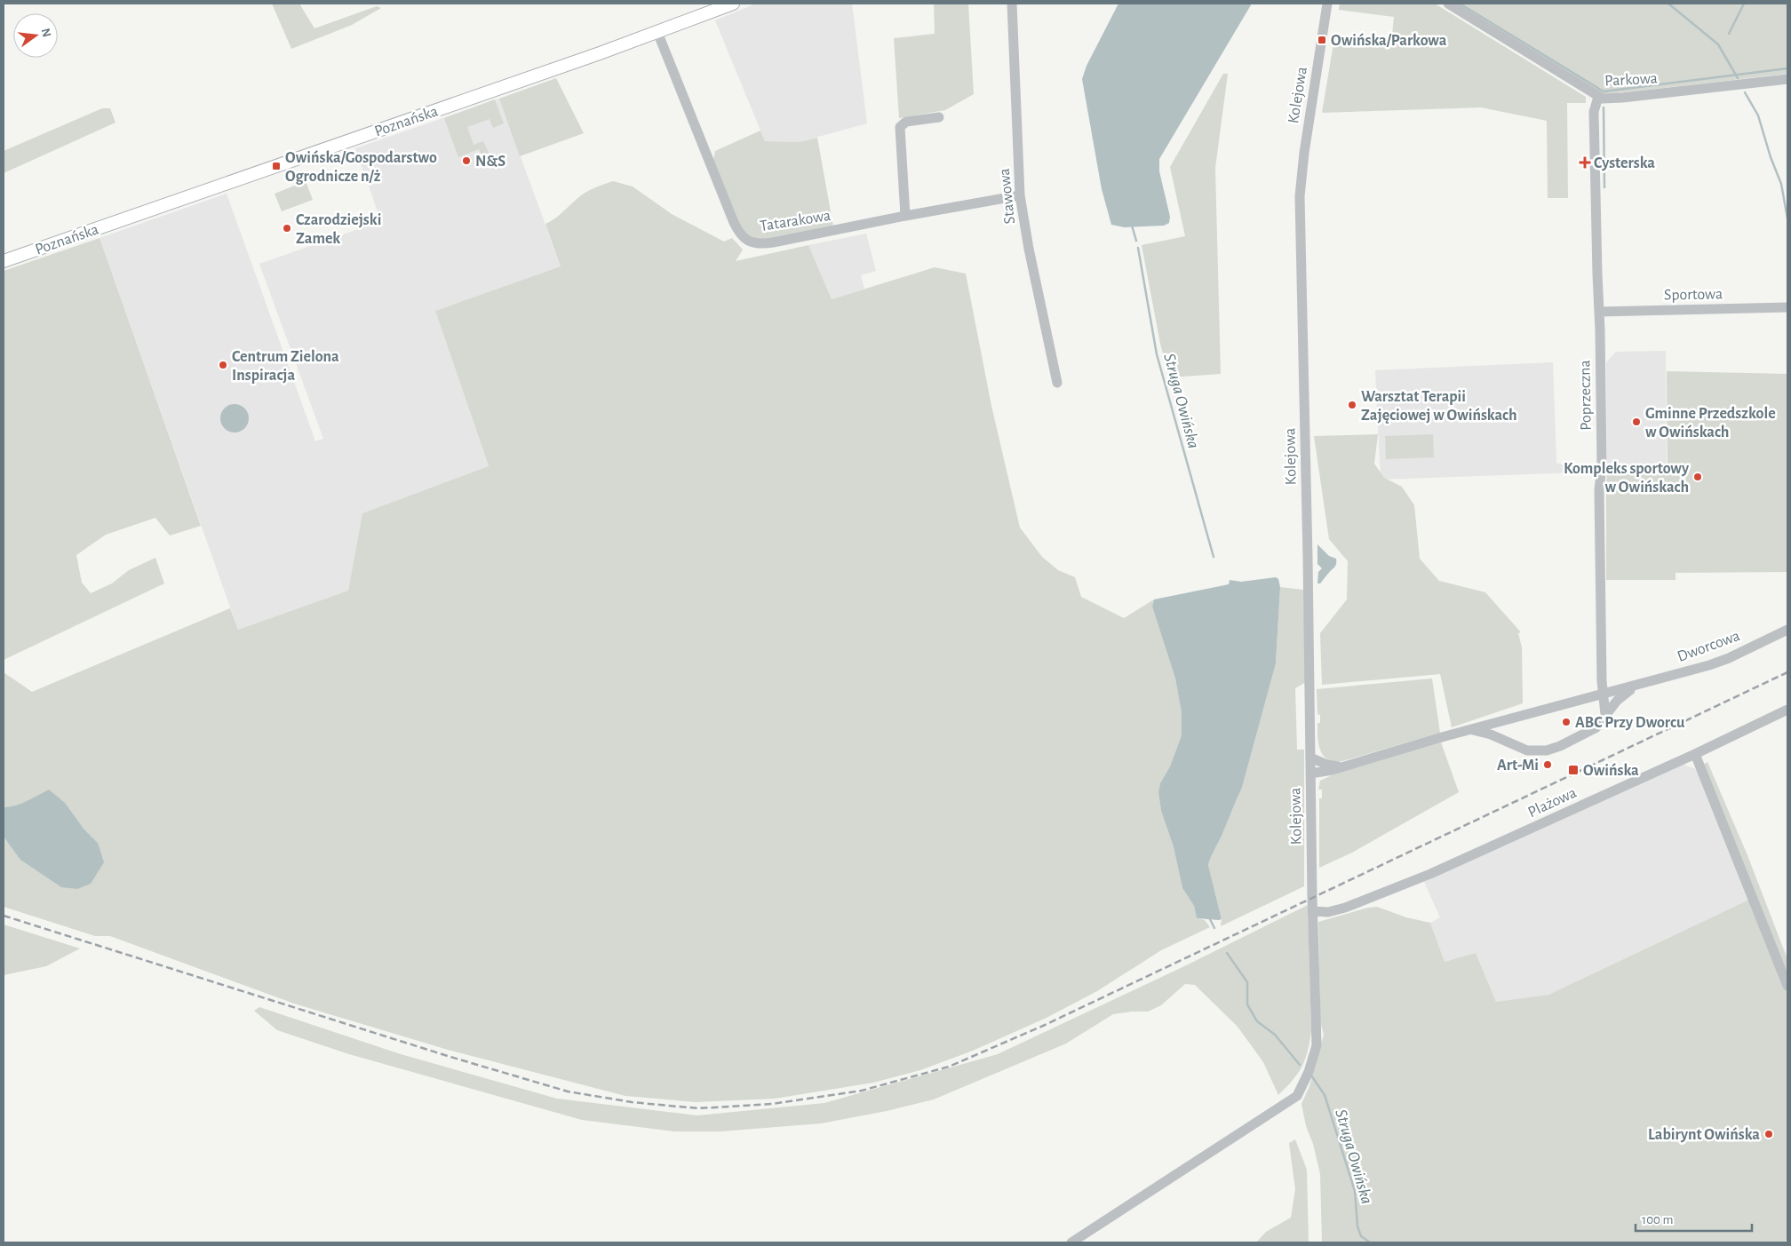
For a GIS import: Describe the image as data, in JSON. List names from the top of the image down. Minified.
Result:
{"streets":{"main road":["Poznańska"],"street":["Parkowa","Kolejowa","Stawowa","Tatarakowa","Sportowa","Poprzeczna","Dworcowa","Plażowa"]},"crossings":[["Parkowa","Poprzeczna"],["Kolejowa","Dworcowa"],["Kolejowa","Plażowa"],["Poznańska","Tatarakowa"],["Stawowa","Tatarakowa"],["Sportowa","Poprzeczna"],["Poprzeczna","Dworcowa"]],"water":["Struga Owińska"],"places":{"transit":["Owińska/Parkowa","Owińska/Gospodarstwo Ogrodnicze n/ż","Owińska"],"other":["N&S","Czarodziejski Zamek","Centrum Zielona Inspiracja","Warsztat Terapii Zajęciowej w Owińskach","Gminne Przedszkole w Owińskach","Kompleks sportowy w Owińskach","ABC Przy Dworcu","Art-Mi","Labirynt Owińska"],"health":["Cysterska"]},"scale_bar":"100 m","north":"right"}
